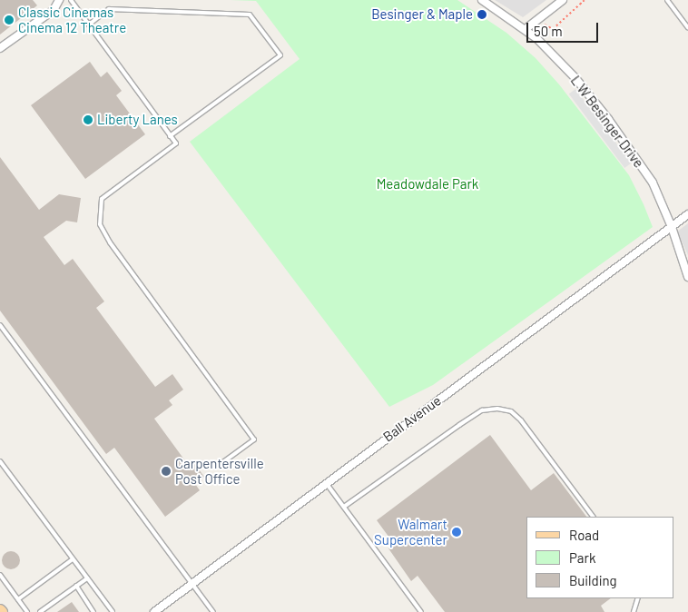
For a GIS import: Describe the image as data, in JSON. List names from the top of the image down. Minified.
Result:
{"streets":{"street":["L W Besinger Drive","Ball Avenue"]},"crossings":[["L W Besinger Drive","Ball Avenue"]],"parks":["Meadowdale Park"],"places":["Besinger & Maple","Classic Cinemas Cinema 12 Theatre","Liberty Lanes","Carpentersville Post Office","Walmart Supercenter"],"legend":["Road","Park","Building"],"scale_bar":"50 m"}
